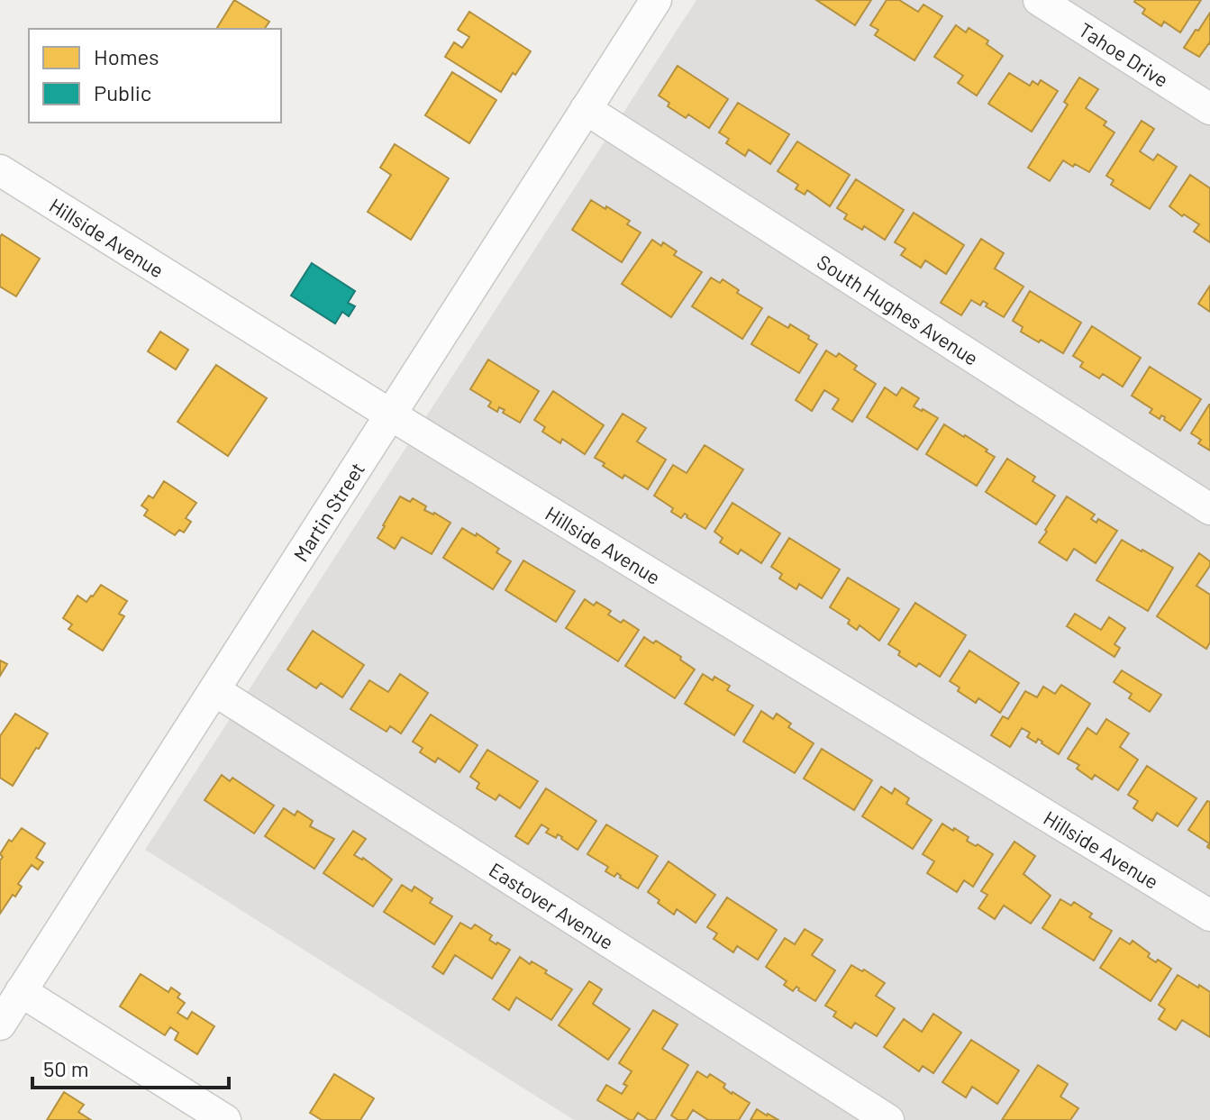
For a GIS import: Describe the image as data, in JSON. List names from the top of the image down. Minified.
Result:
{"streets":{"street":["Tahoe Drive","Hillside Avenue","South Hughes Avenue","Martin Street","Eastover Avenue"]},"crossings":[["Hillside Avenue","Martin Street"],["South Hughes Avenue","Martin Street"],["Martin Street","Eastover Avenue"]],"legend":["Homes","Public"],"scale_bar":"50 m"}
